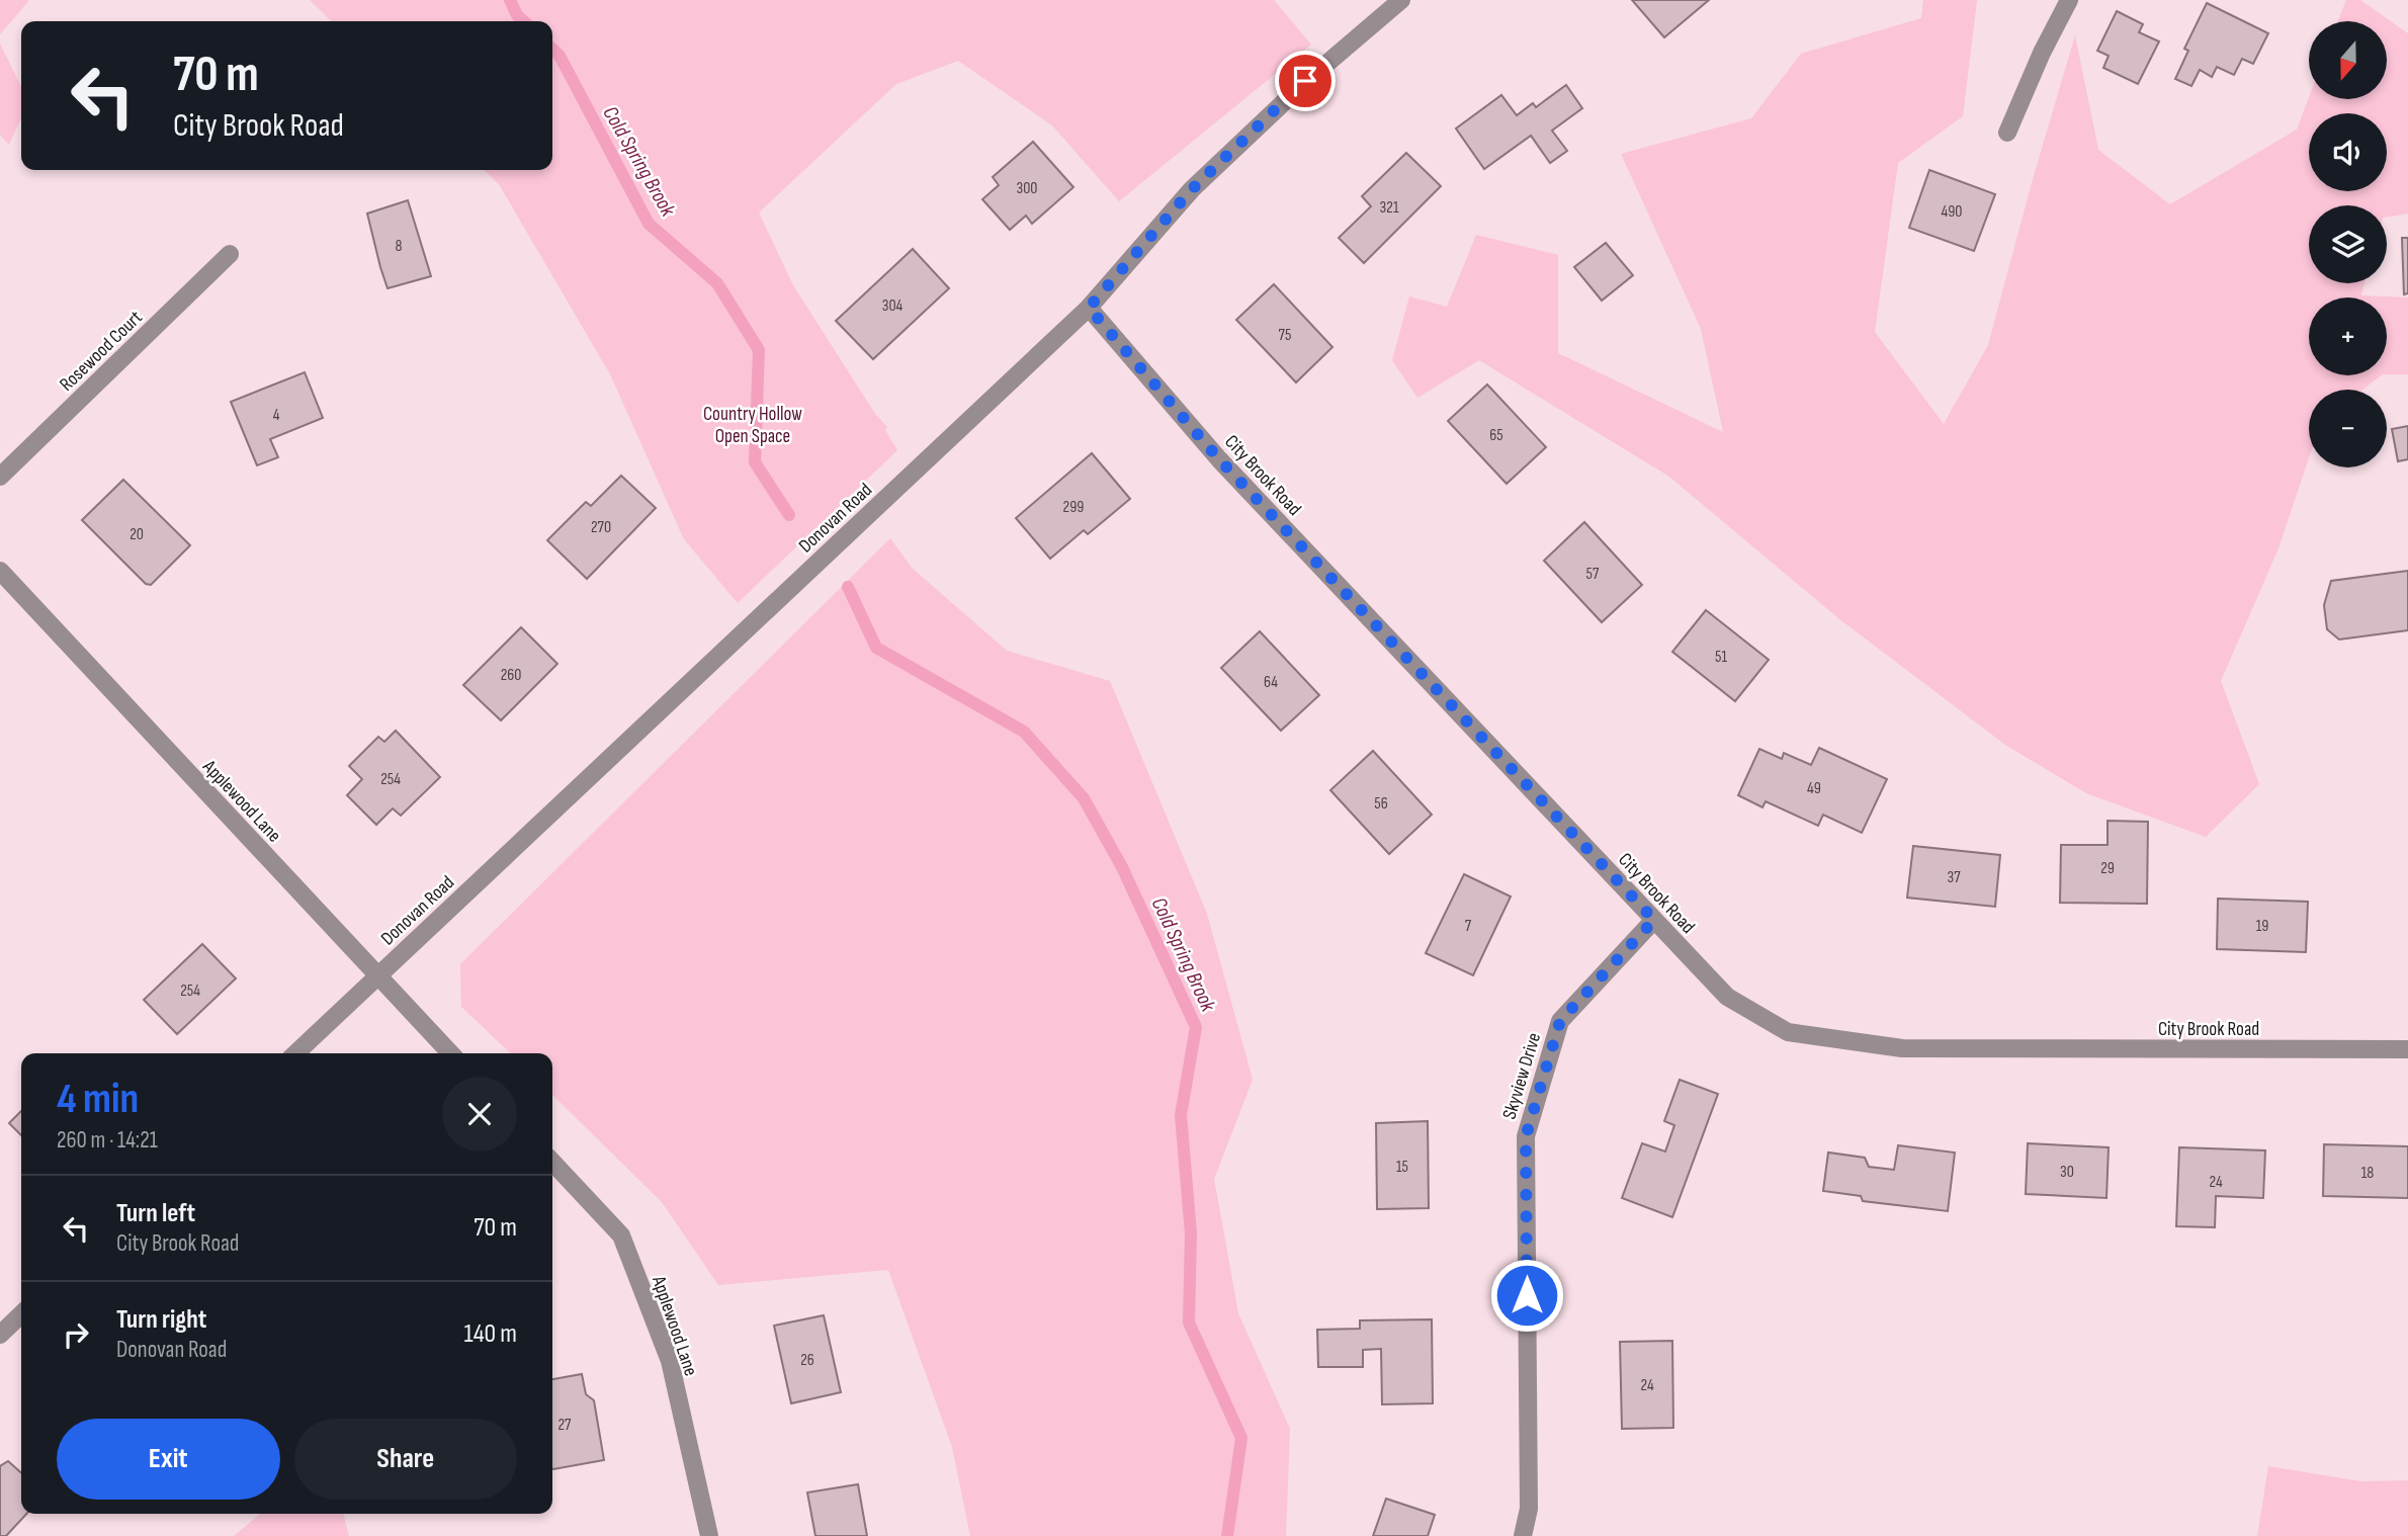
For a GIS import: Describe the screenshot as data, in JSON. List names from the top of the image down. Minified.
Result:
{"streets":{"street":["Rosewood Court","City Brook Road","Donovan Road","Applewood Lane","Skyview Drive"]},"crossings":[["City Brook Road","Donovan Road"],["City Brook Road","Skyview Drive"],["Donovan Road","Applewood Lane"]],"water":["Cold Spring Brook"],"parks":["Country Hollow Open Space"],"house_numbers":["300","321","490","8","304","75","4","65","299","270","20","57","51","260","64","254","49","56","29","37","7","19","254","15","30","18","24","26","24","27"],"north":"bottom","page":{"map_buttons":["+","−"],"turn":["70 m","City Brook Road"],"heading":["4 min","260 m · 14:21"],"list":[{"name":"Turn left","note":"City Brook Road","value":"70 m"},{"name":"Turn right","note":"Donovan Road","value":"140 m"}],"buttons":["Exit","Share"]}}
